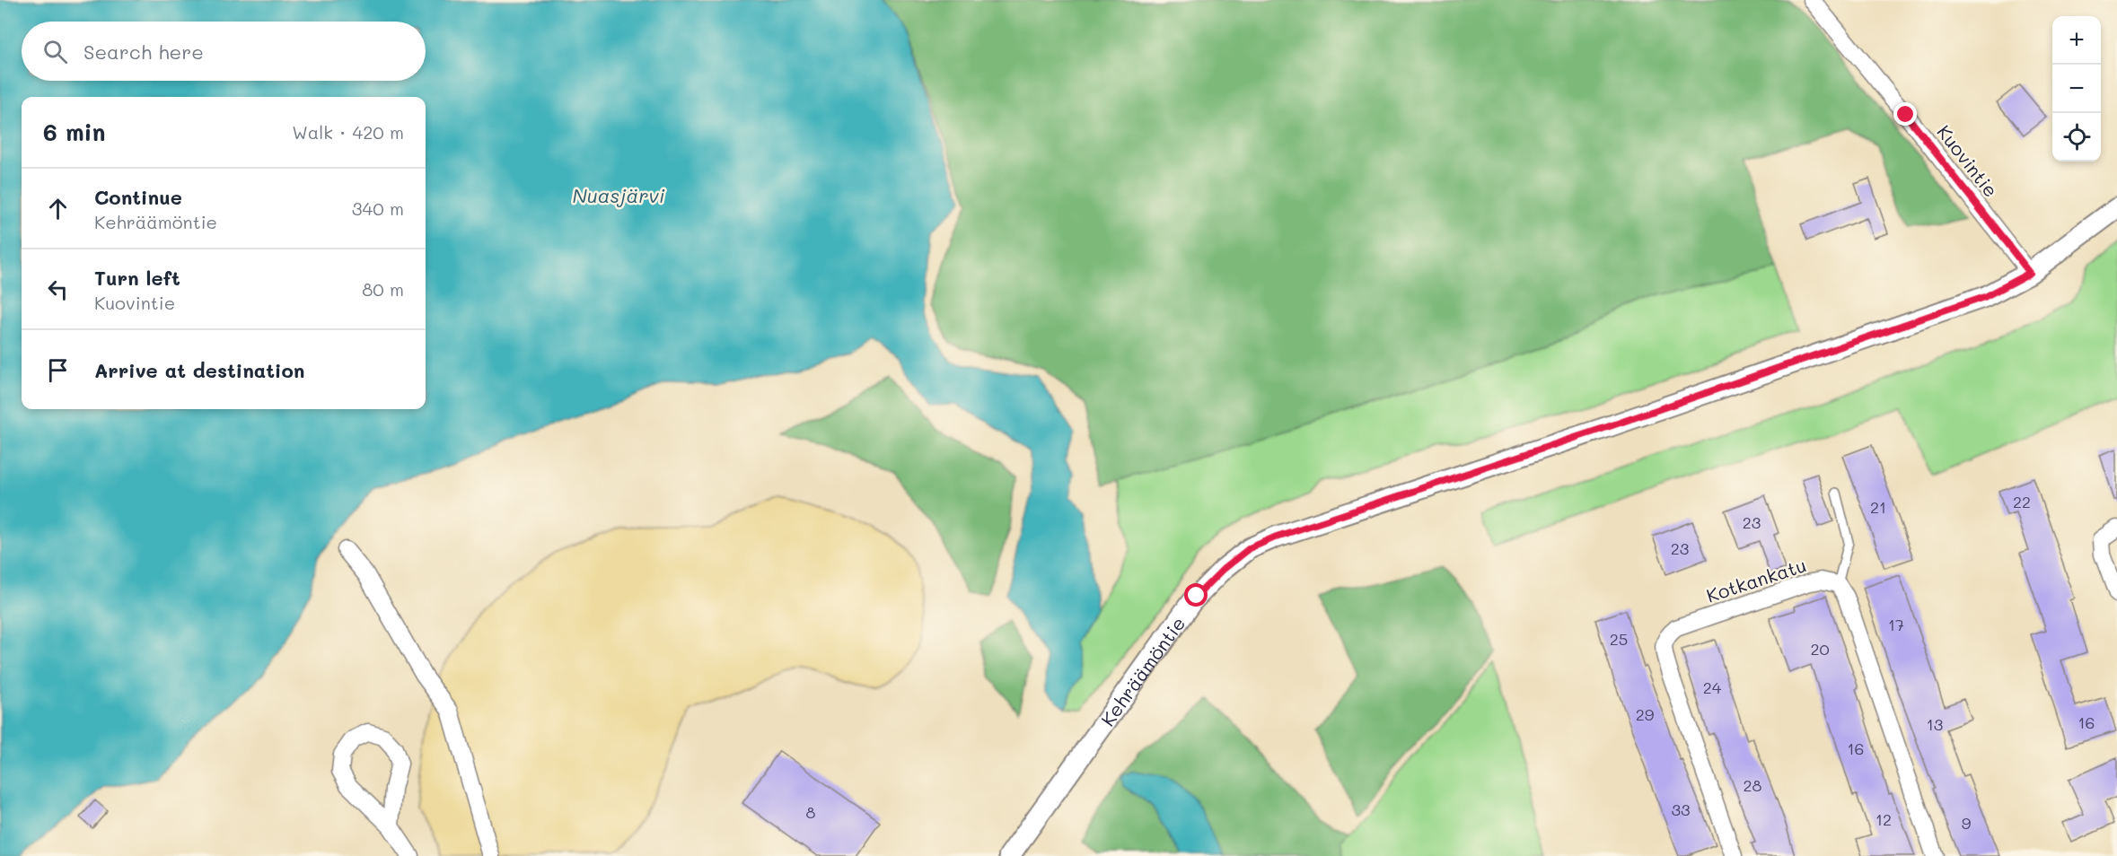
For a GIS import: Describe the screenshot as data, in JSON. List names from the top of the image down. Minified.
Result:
{"streets":{"street":["Kuovintie","Kotkankatu","Kehräämöntie"]},"crossings":[["Kuovintie","Kehräämöntie"]],"water":["Nuasjärvi"],"house_numbers":["22","21","23","23","17","25","20","24","29","16","13","16","28","33","8","12","9"],"page":{"map_buttons":["+","−"],"search":"Search here","heading":["6 min","Walk · 420 m"],"list":[["Continue","Kehräämöntie","340 m"],["Turn left","Kuovintie","80 m"],"Arrive at destination"]}}
